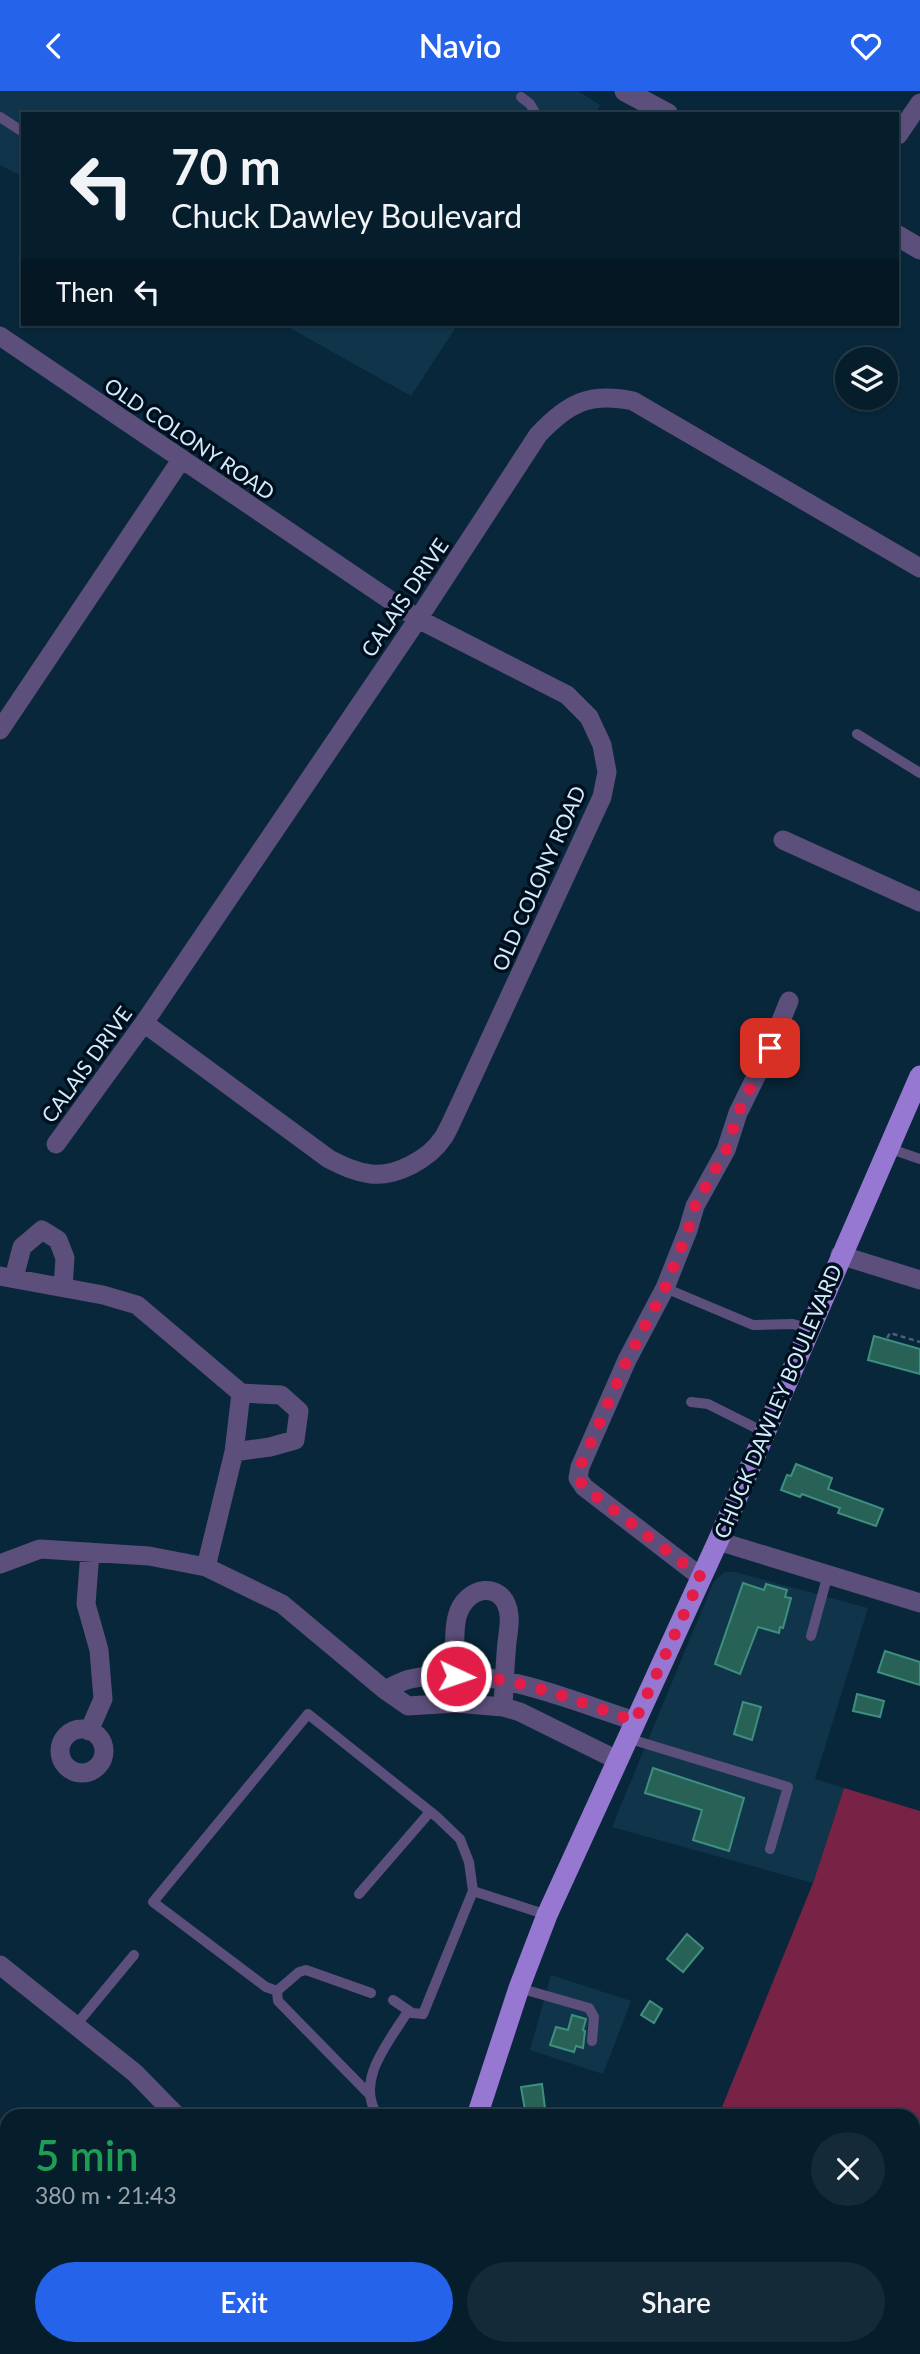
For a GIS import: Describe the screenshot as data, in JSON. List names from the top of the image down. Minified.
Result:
{"streets":{"main road":["CHUCK DAWLEY BOULEVARD"],"street":["OLD COLONY ROAD","CALAIS DRIVE"]},"crossings":[["OLD COLONY ROAD","CALAIS DRIVE"]],"page":{"header":"Navio","turn":["70 m","Chuck Dawley Boulevard"],"then":"Then","heading":["5 min","380 m · 21:43"],"buttons":["Exit","Share"]}}
